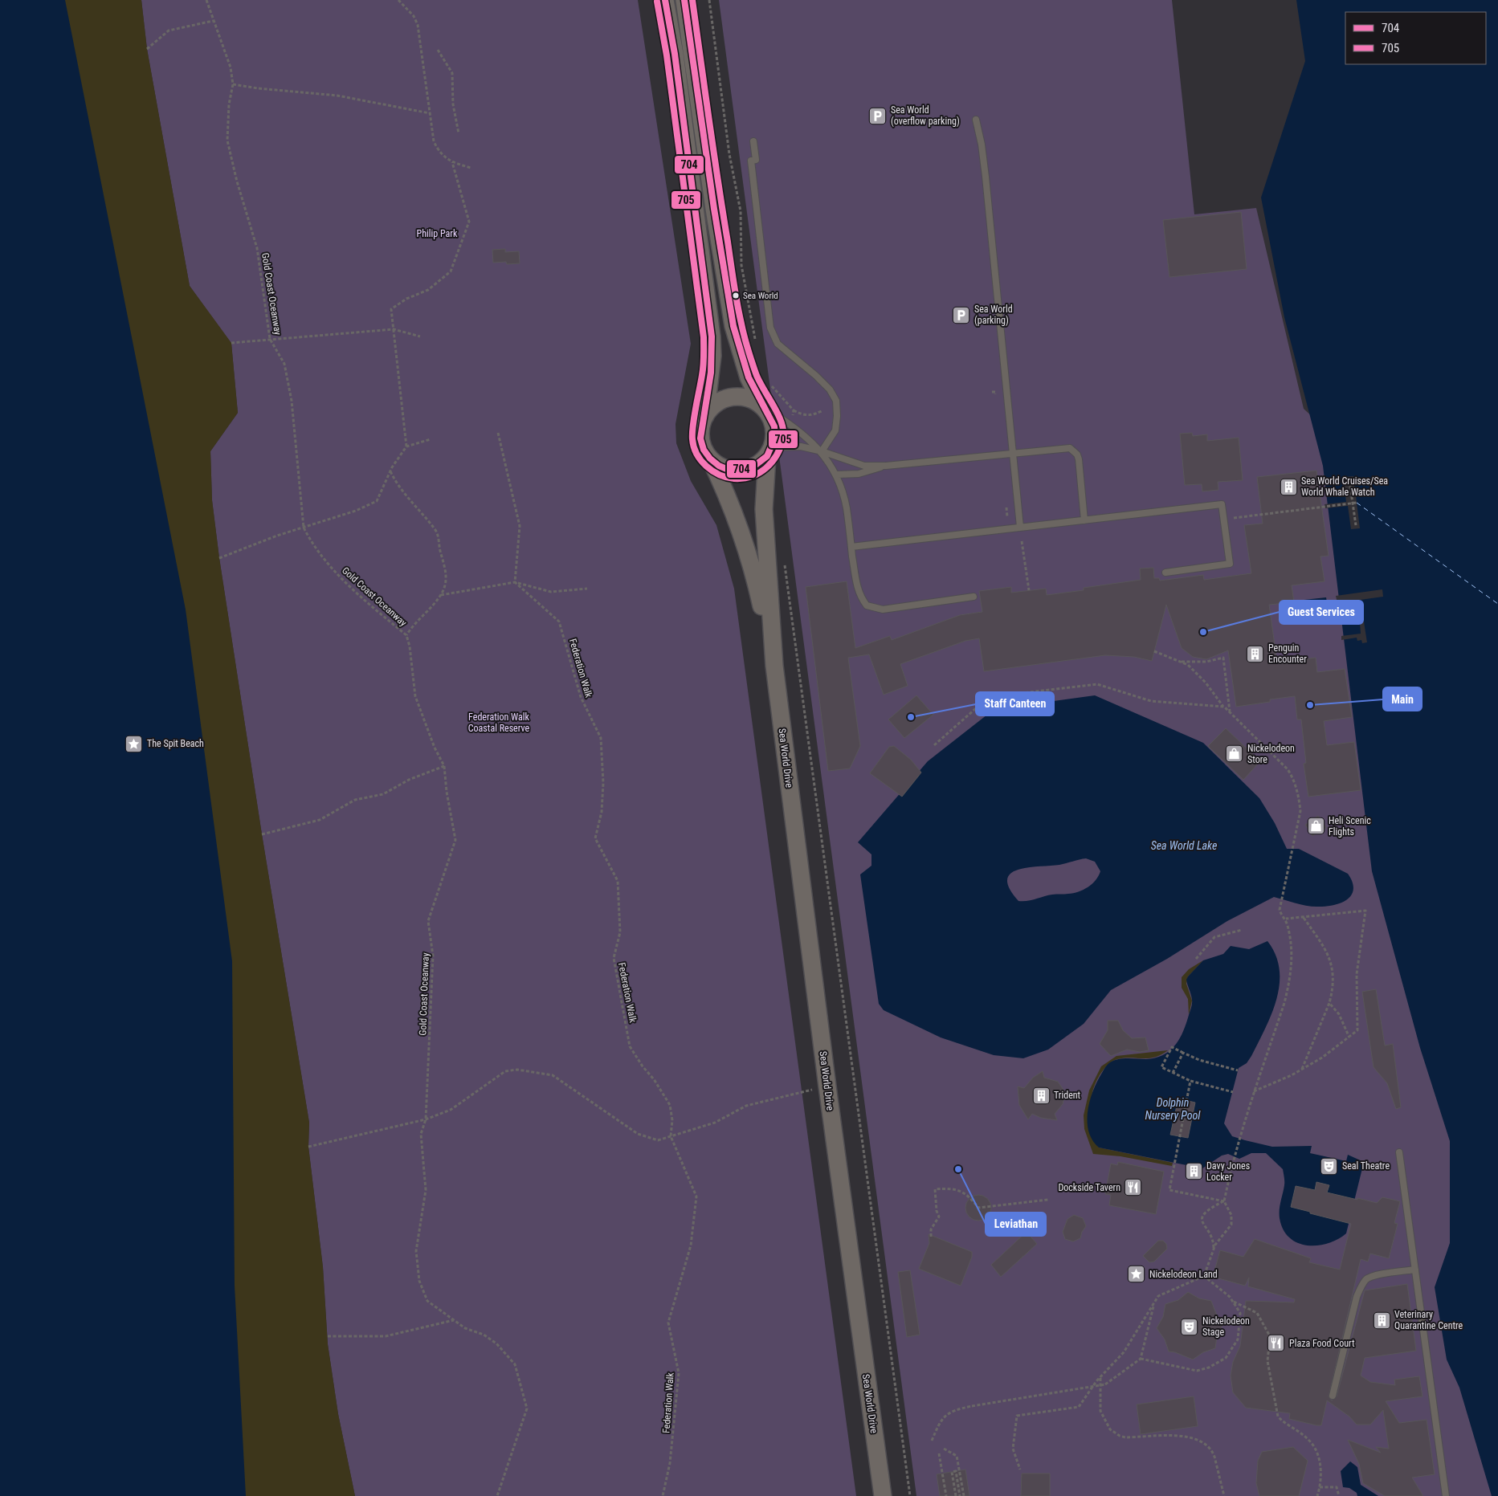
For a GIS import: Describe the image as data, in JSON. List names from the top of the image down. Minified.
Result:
{"streets":{"street":["Sea World Drive"],"path":["Gold Coast Oceanway","Federation Walk"]},"water":["Sea World Lake","Dolphin Nursery Pool"],"parks":["Philip Park","Federation Walk Coastal Reserve"],"places":{"parking":["Sea World (overflow parking)","Sea World (parking)"],"other":["Sea World","Guest Services","Main","Staff Canteen","Leviathan"],"building":["Sea World Cruises/Sea World Whale Watch","Penguin Encounter","Trident","Davy Jones Locker","Veterinary Quarantine Centre"],"place":["The Spit Beach","Nickelodeon Land"],"shop":["Nickelodeon Store","Heli Scenic Flights"],"theatre":["Seal Theatre","Nickelodeon Stage"],"restaurant":["Dockside Tavern","Plaza Food Court"]},"lines":["transit line 704","transit line 705"],"legend":["704","705"]}
